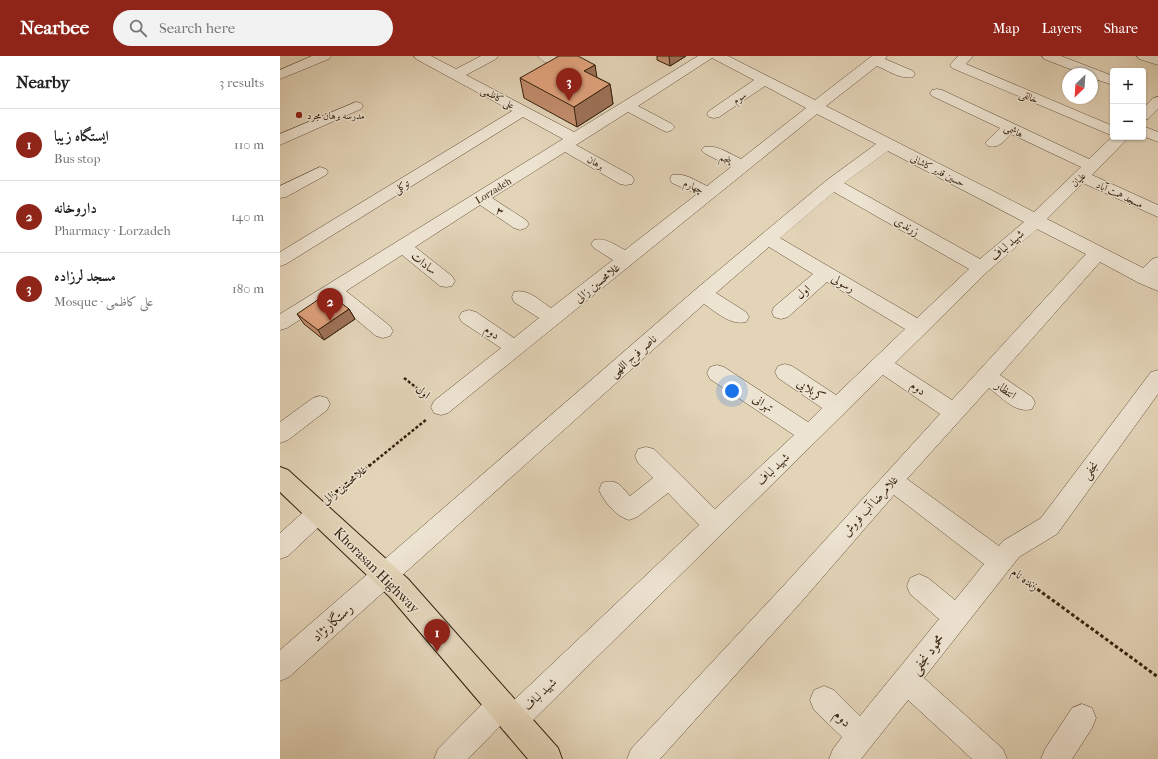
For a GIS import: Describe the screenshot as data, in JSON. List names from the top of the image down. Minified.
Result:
{"streets":{"main road":["Khorasan Highway"],"street":["خالقی","علی کاظمی","سوم","هاشمی","پنجم","برهان","حسین قدیر کاشانی","علیان","توکلی","چهارم","Lorzadeh","مسجد همت آباد","۳","زرندی","شهید لباف","سادات","غلامحسین زالی","رسولی","اول","دوم","ناصر فرج اللهی","کربلایی","انتظار","تهرانی","نجفی","غلامرضا آب فروش","زنده نام","رستگارنژاد","محمود نجفی"]},"crossings":[["علی کاظمی","برهان"],["علی کاظمی","توکلی"],["علی کاظمی","Lorzadeh"],["سوم","حسین قدیر کاشانی"],["هاشمی","علیان"],["هاشمی","مسجد همت آباد"],["پنجم","غلامحسین زالی"],["برهان","Lorzadeh"],["حسین قدیر کاشانی","علیان"],["حسین قدیر کاشانی","شهید لباف"],["حسین قدیر کاشانی","غلامحسین زالی"],["حسین قدیر کاشانی","ناصر فرج اللهی"],["حسین قدیر کاشانی","غلامرضا آب فروش"],["علیان","مسجد همت آباد"],["علیان","شهید لباف"],["چهارم","غلامحسین زالی"],["Lorzadeh","۳"],["Lorzadeh","سادات"],["زرندی","شهید لباف"],["زرندی","ناصر فرج اللهی"],["شهید لباف","رسولی"],["شهید لباف","دوم"],["شهید لباف","کربلایی"],["شهید لباف","تهرانی"],["شهید لباف","Khorasan Highway"],["غلامحسین زالی","اول"],["غلامحسین زالی","دوم"],["غلامحسین زالی","Khorasan Highway"],["رسولی","اول"],["رسولی","ناصر فرج اللهی"],["دوم","غلامرضا آب فروش"],["دوم","محمود نجفی"],["ناصر فرج اللهی","Khorasan Highway"],["ناصر فرج اللهی","رستگارنژاد"],["انتظار","غلامرضا آب فروش"],["نجفی","زنده نام"],["نجفی","محمود نجفی"],["غلامرضا آب فروش","زنده نام"],["Khorasan Highway","رستگارنژاد"],["زنده نام","محمود نجفی"]],"places":["مدرسه برهان مجرد"],"north":"bottom left","page":{"header":"Nearbee","search":"Search here","nav":["Map","Layers","Share"],"heading":["Nearby","3 results"],"map_buttons":["+","−"],"pins":["3","2","1"],"list":[{"mark":"1","name":"ایستگاه زیبا","note":"Bus stop","value":"110 m"},{"mark":"2","name":"داروخانه","note":"Pharmacy · Lorzadeh","value":"140 m"},{"mark":"3","name":"مسجد لرزاده","note":"Mosque · علی کاظمی","value":"180 m"}]}}
